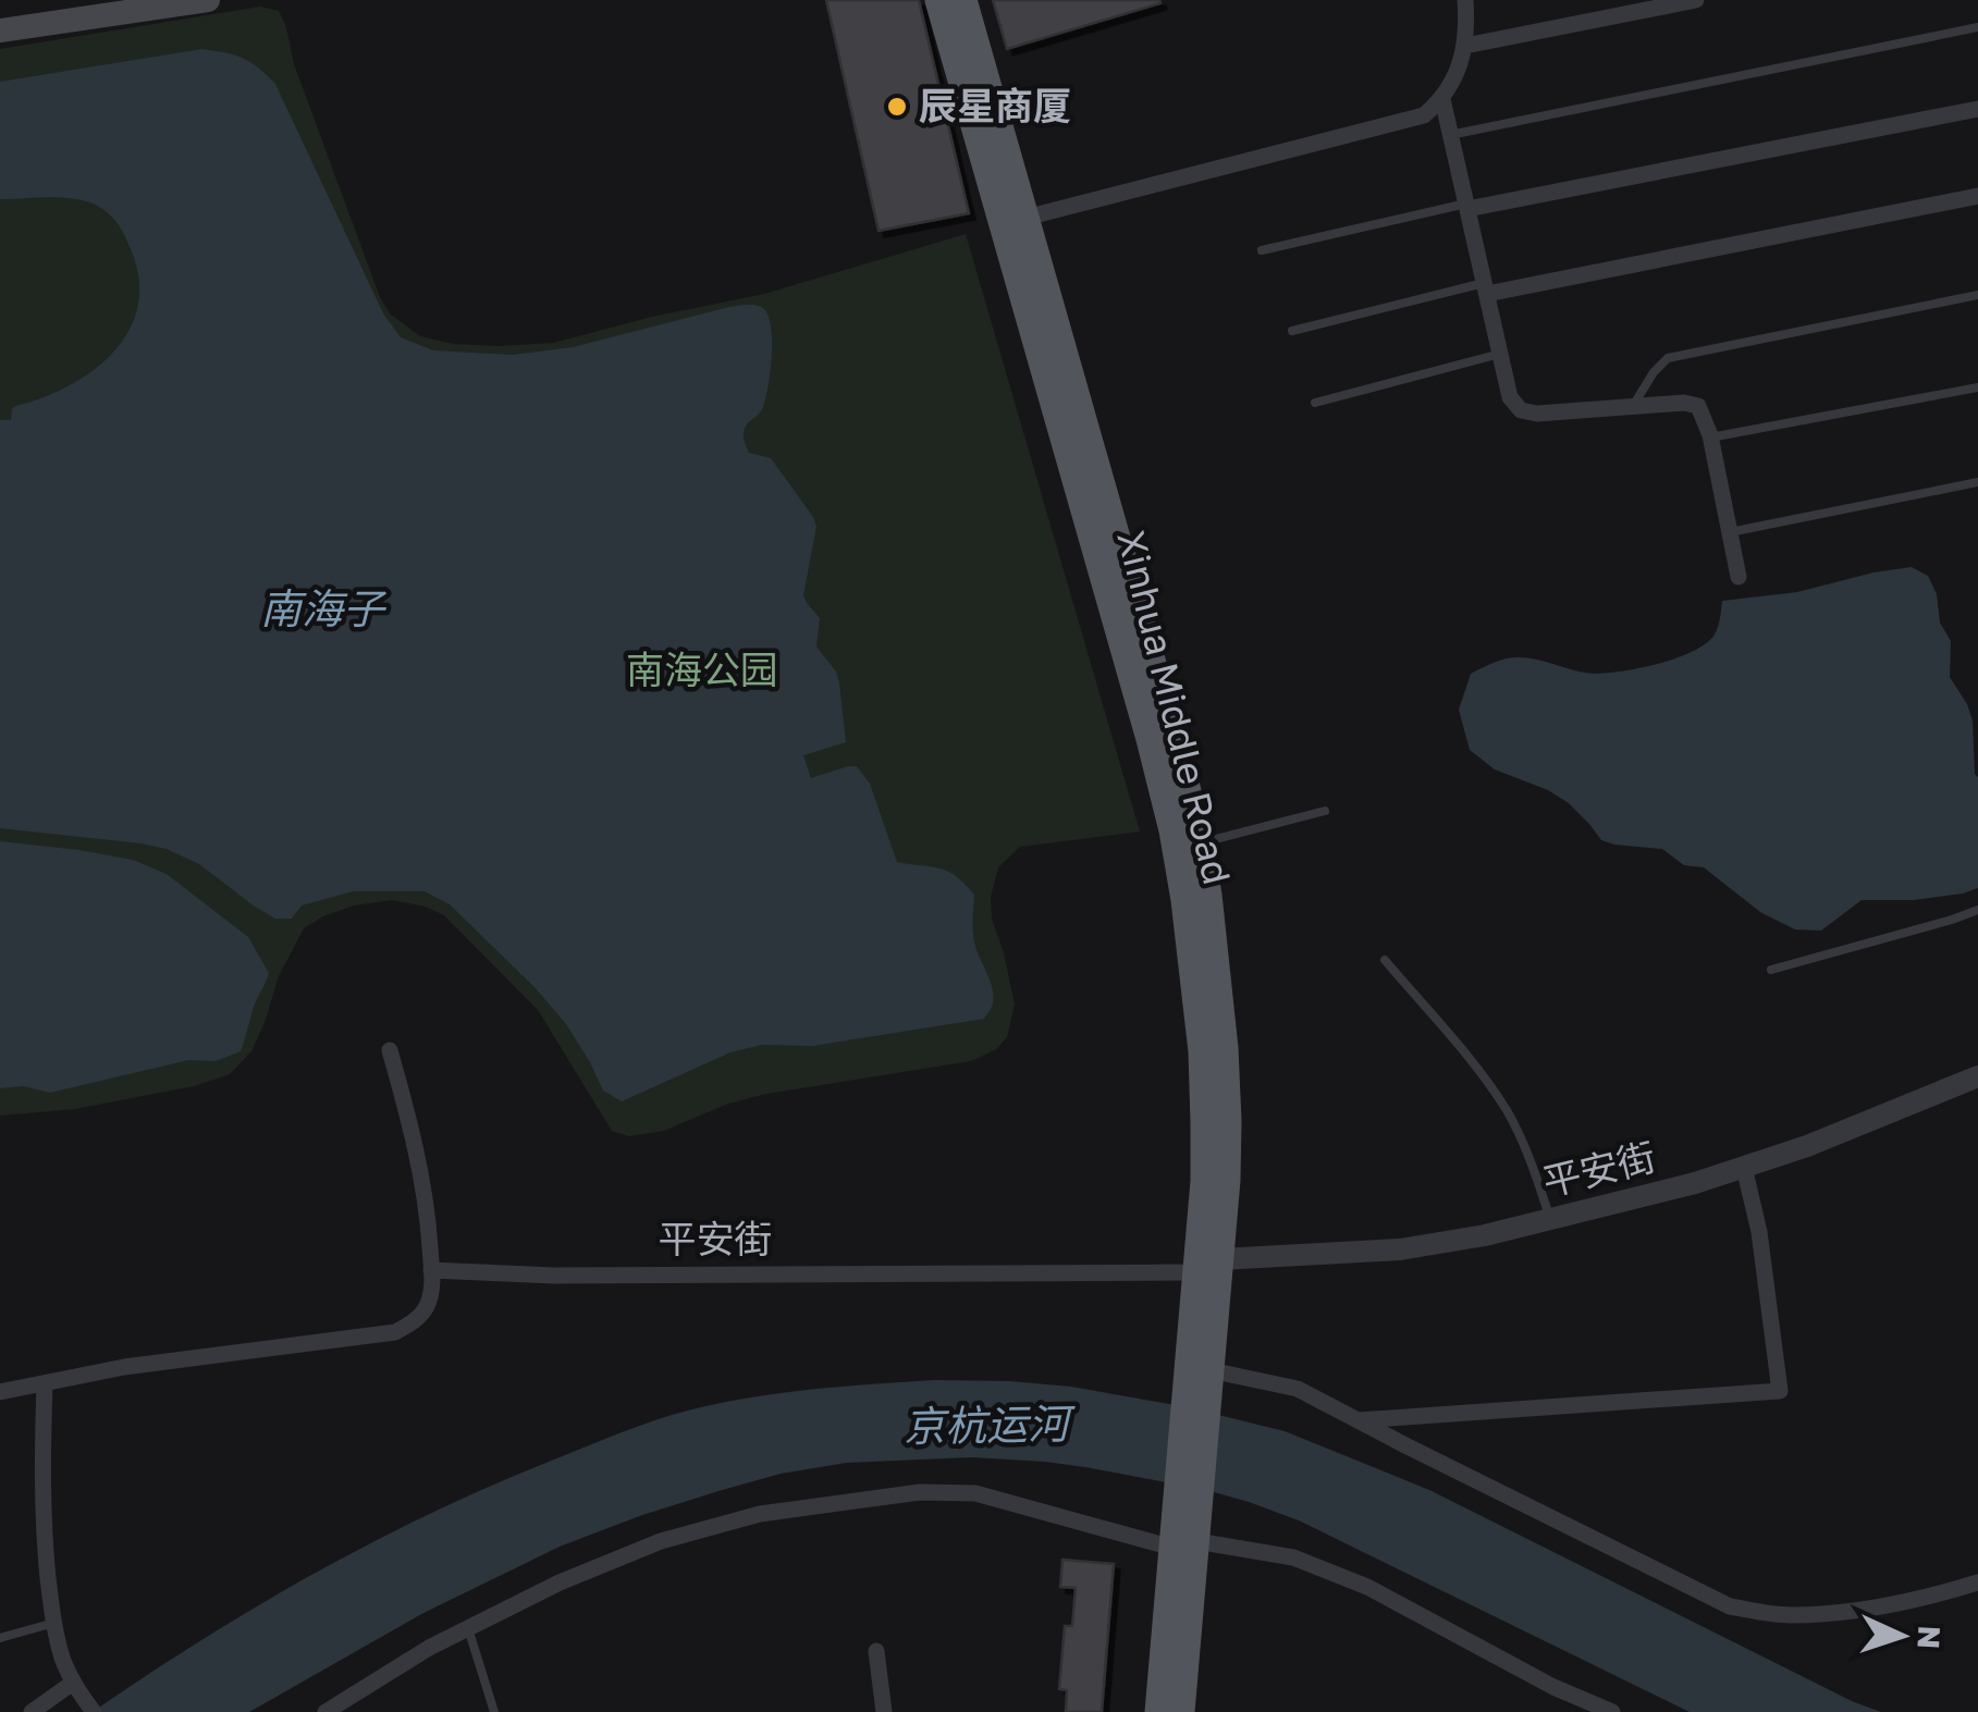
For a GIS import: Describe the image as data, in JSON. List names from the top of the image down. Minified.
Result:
{"streets":{"main road":["Xinhua Middle Road"],"street":["平安街"]},"crossings":[["Xinhua Middle Road","平安街"]],"water":["南海子","京杭运河"],"parks":["南海公园"],"places":["辰星商厦"],"north":"right"}
